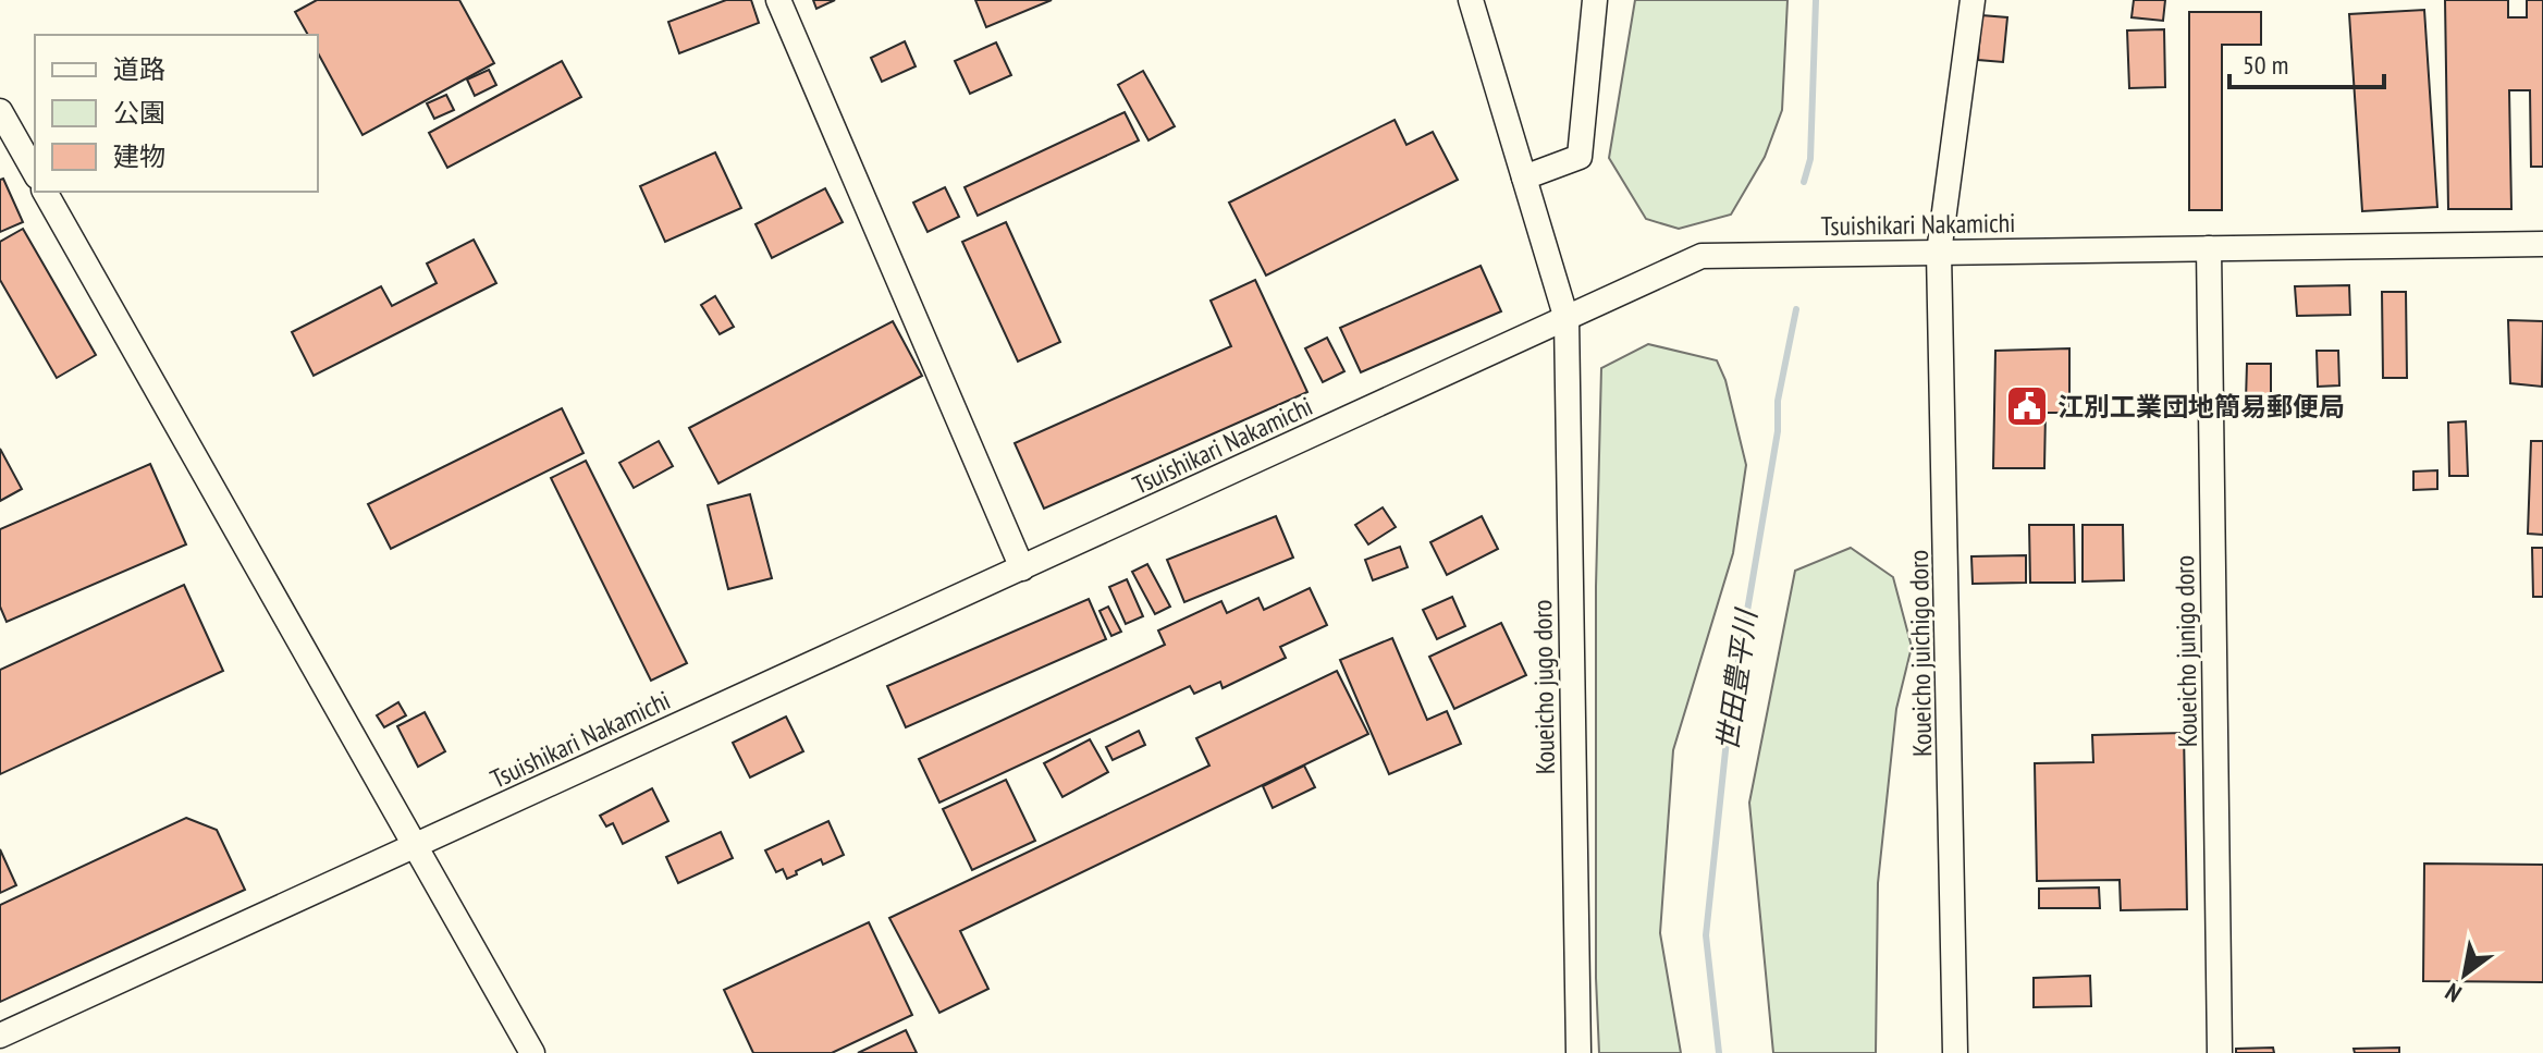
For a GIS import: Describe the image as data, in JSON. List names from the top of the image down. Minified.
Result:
{"streets":{"street":["Tsuishikari Nakamichi","Koueicho junigo doro","Koueicho juichigo doro","Koueicho jugo doro"]},"crossings":[["Tsuishikari Nakamichi","Koueicho junigo doro"],["Tsuishikari Nakamichi","Koueicho juichigo doro"],["Tsuishikari Nakamichi","Koueicho jugo doro"]],"water":["世田豊平川"],"places":{"public building":["江別工業団地簡易郵便局"]},"legend":["道路","公園","建物"],"scale_bar":"50 m","north":"bottom left"}
